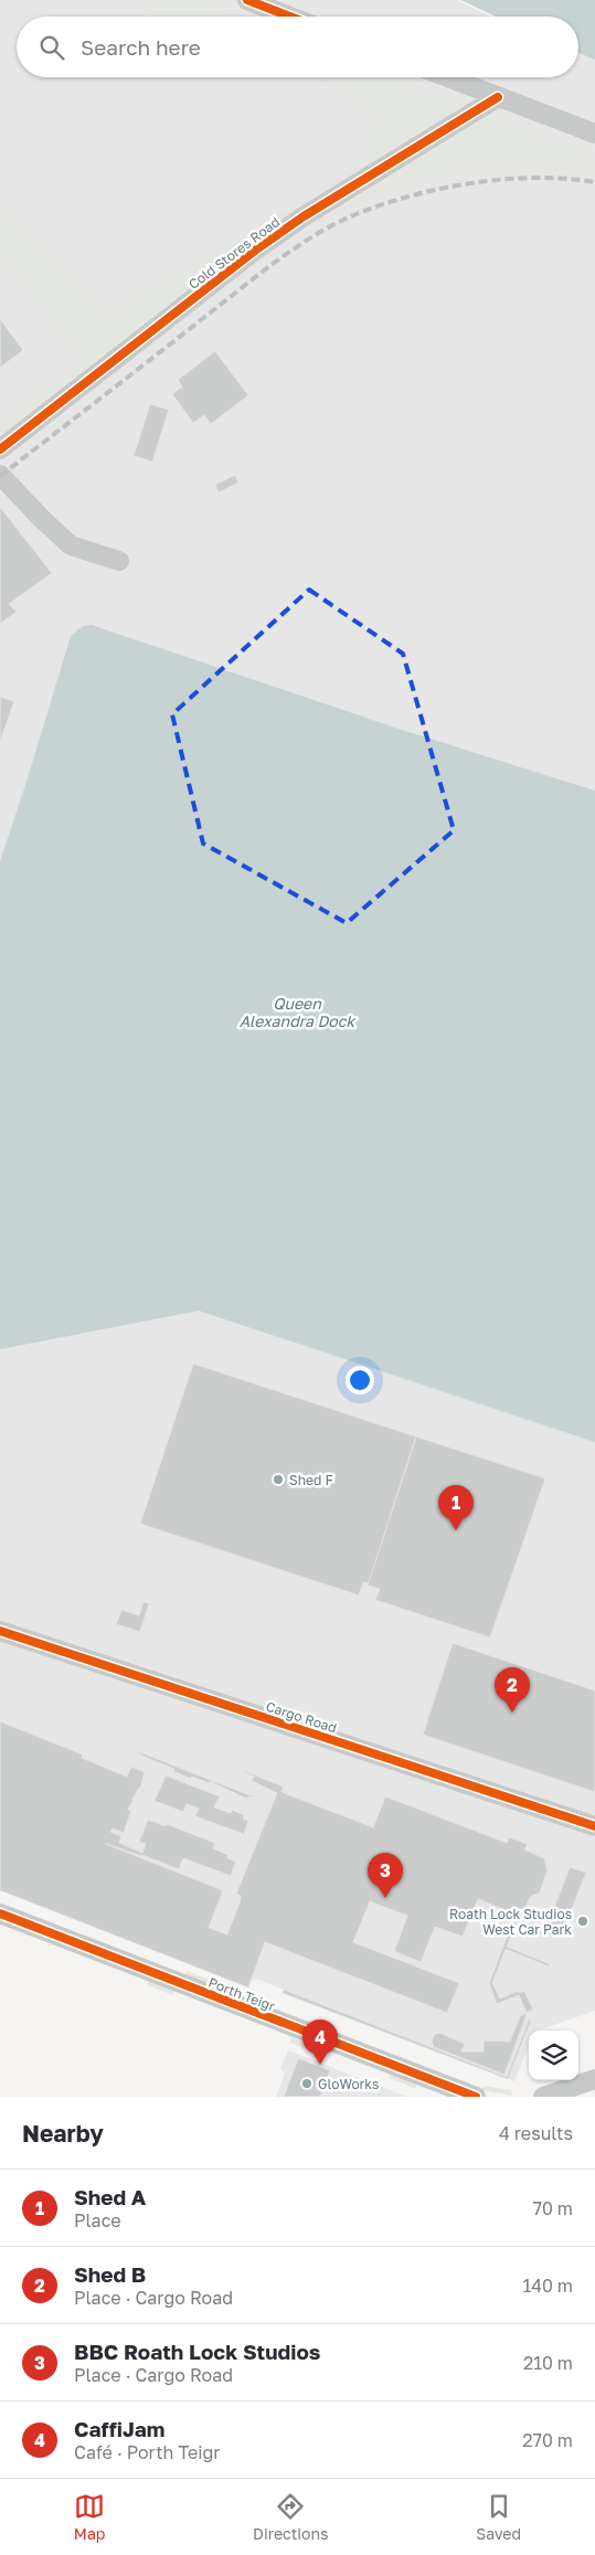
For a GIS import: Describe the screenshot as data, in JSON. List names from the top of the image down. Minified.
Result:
{"streets":{"street":["Cold Stores Road","Cargo Road","Porth Teigr"]},"water":["Queen Alexandra Dock"],"places":["Shed F","Roath Lock Studios West Car Park","GloWorks"],"page":{"search":"Search here","pins":["1","2","3","4"],"heading":["Nearby","4 results"],"list":[{"mark":"1","name":"Shed A","note":"Place","value":"70 m"},{"mark":"2","name":"Shed B","note":"Place · Cargo Road","value":"140 m"},{"mark":"3","name":"BBC Roath Lock Studios","note":"Place · Cargo Road","value":"210 m"},{"mark":"4","name":"CaffiJam","note":"Café · Porth Teigr","value":"270 m"}],"nav":["Map","Directions","Saved"]}}
